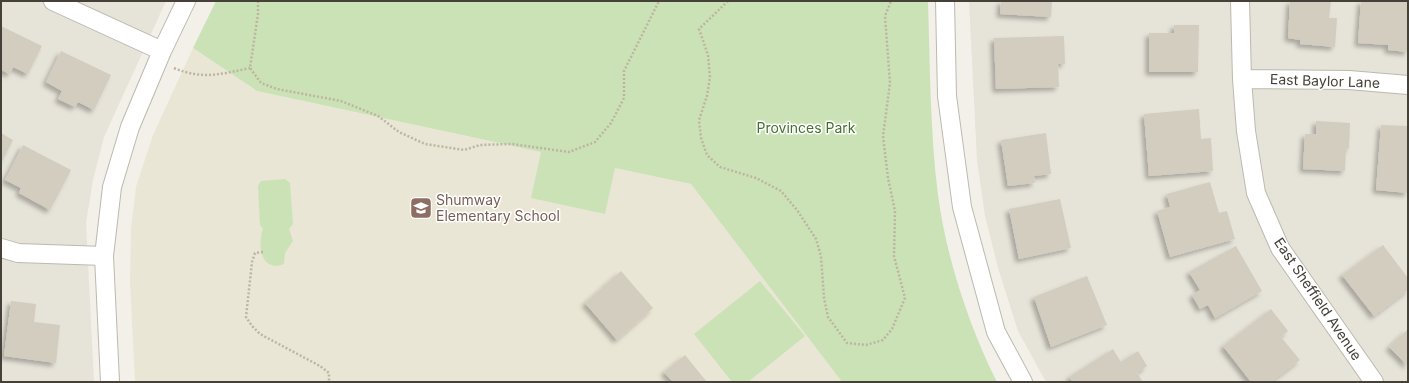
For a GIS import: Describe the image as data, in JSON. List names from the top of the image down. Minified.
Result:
{"streets":{"street":["East Baylor Lane","East Sheffield Avenue"]},"crossings":[["East Baylor Lane","East Sheffield Avenue"]],"parks":["Provinces Park"],"places":{"school or university":["Shumway Elementary School"]}}
